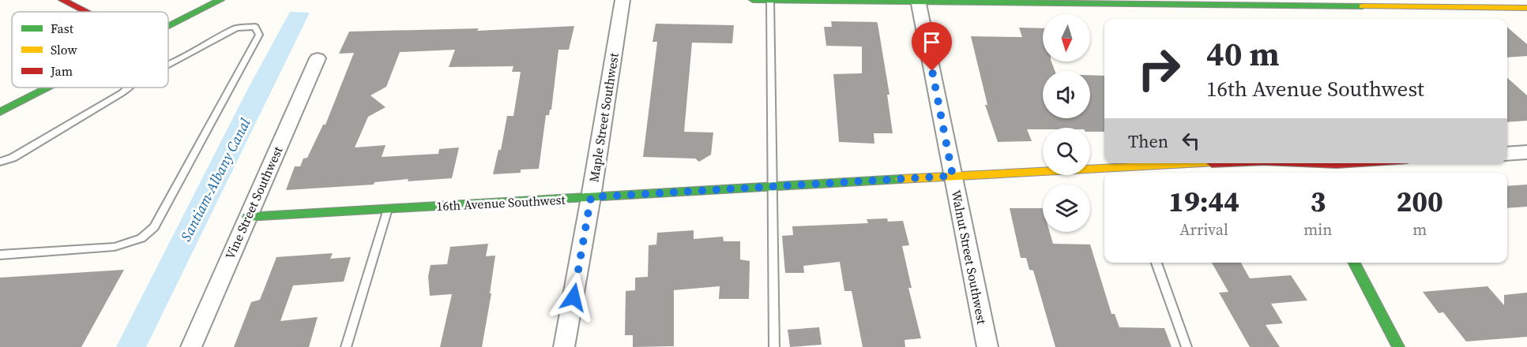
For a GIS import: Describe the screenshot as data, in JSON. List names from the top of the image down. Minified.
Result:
{"streets":{"main road":["16th Avenue Southwest"],"street":["Maple Street Southwest","Vine Street Southwest","Walnut Street Southwest"]},"crossings":[["Maple Street Southwest","16th Avenue Southwest"],["Vine Street Southwest","16th Avenue Southwest"],["16th Avenue Southwest","Walnut Street Southwest"]],"water":["Santiam-Albany Canal"],"legend":["Fast","Slow","Jam"],"north":"bottom","page":{"turn":["40 m","16th Avenue Southwest"],"then":"Then","eta":["19:44","Arrival","3","min","200","m"]}}
